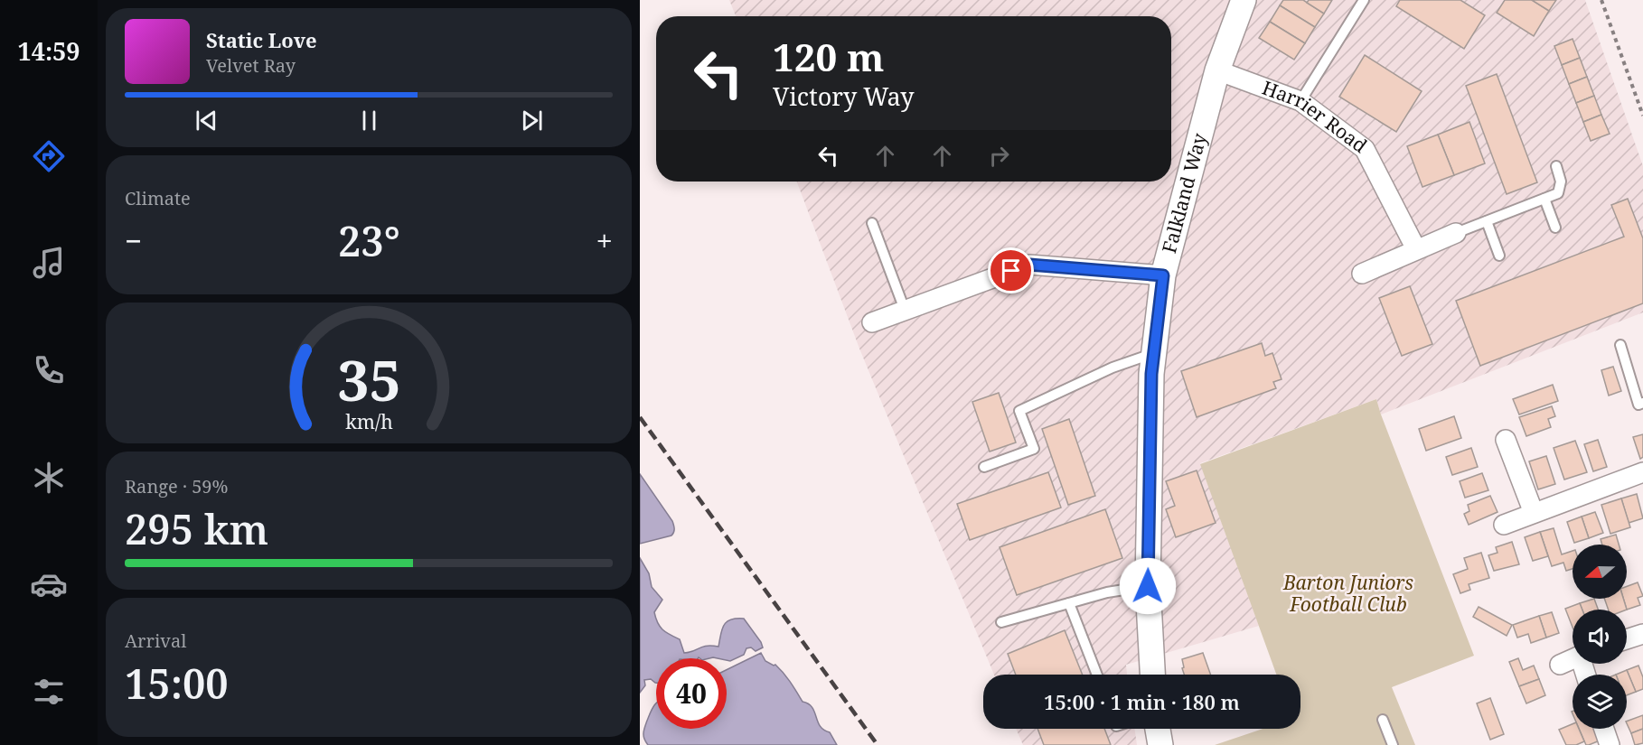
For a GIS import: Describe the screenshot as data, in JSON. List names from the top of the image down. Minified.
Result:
{"streets":{"street":["Harrier Road","Falkland Way"]},"crossings":[["Harrier Road","Falkland Way"]],"parks":["Barton Juniors Football Club"],"north":"left","page":{"tabs":"14:59","turn":["120 m","Victory Way"],"song":["Static Love","Velvet Ray"],"tile":["Climate",["Range · 59%","295 km"],["Arrival","15:00"]],"heat":["−","23°","+"],"limit":"40","trip":"15:00 · 1 min · 180 m","gauge":["35","km/h"]}}
